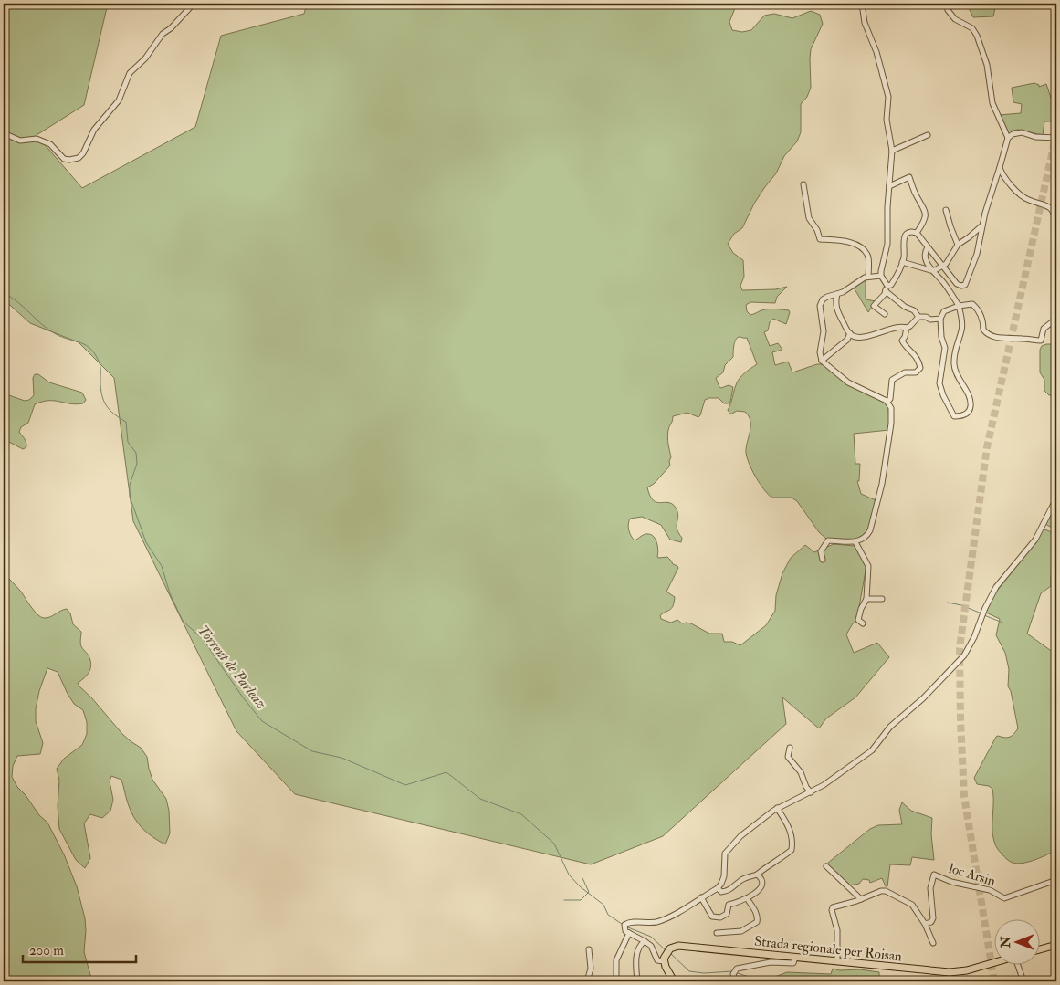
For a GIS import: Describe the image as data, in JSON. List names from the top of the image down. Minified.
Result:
{"streets":{"main road":["Strada regionale per Roisan"],"street":["loc Arsin"]},"water":["Torrent de Parleaz"],"scale_bar":"200 m","north":"left"}
